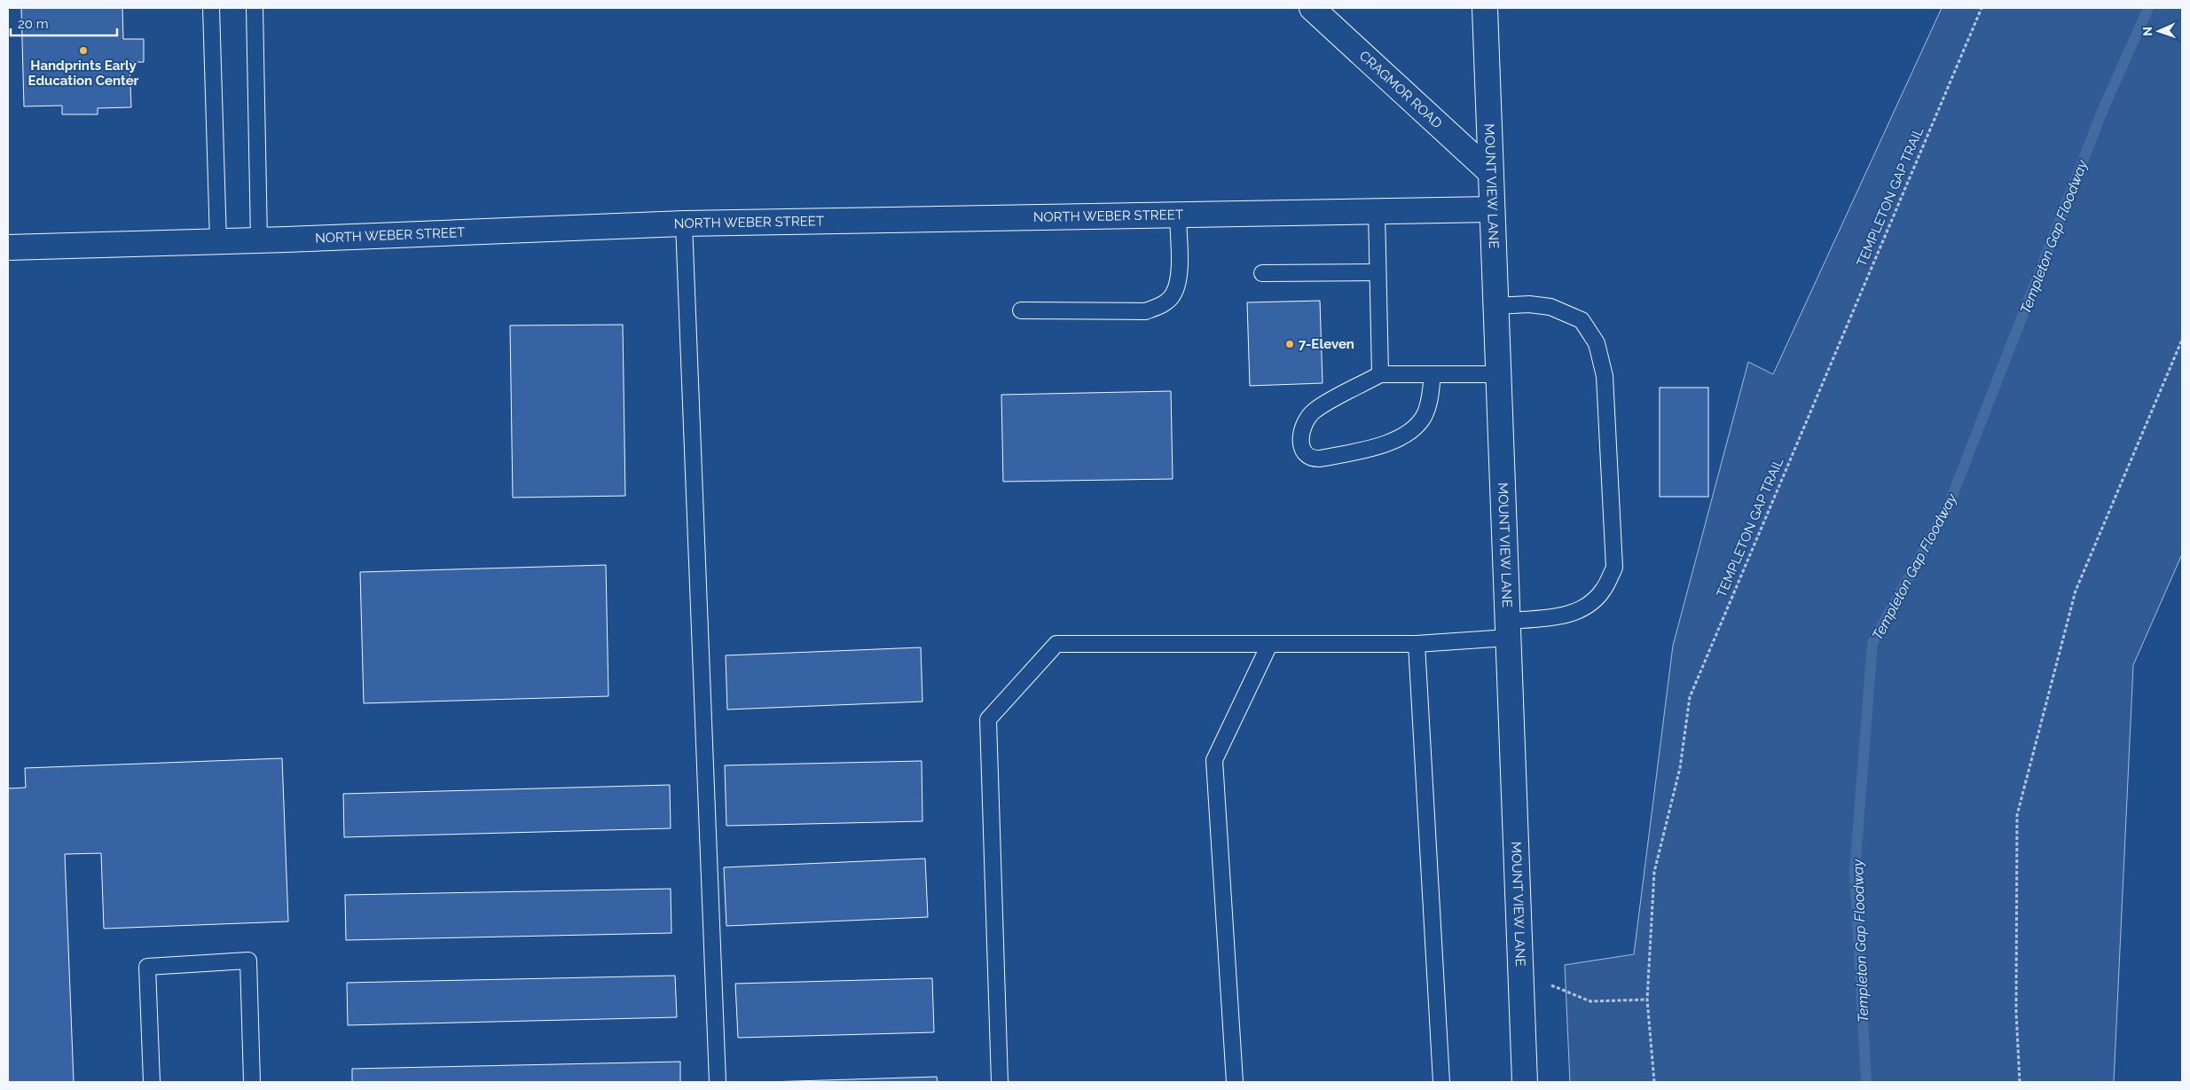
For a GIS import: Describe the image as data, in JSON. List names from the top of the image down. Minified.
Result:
{"streets":{"street":["CRAGMOR ROAD","MOUNT VIEW LANE","NORTH WEBER STREET"],"path":["TEMPLETON GAP TRAIL"]},"crossings":[["CRAGMOR ROAD","MOUNT VIEW LANE"],["MOUNT VIEW LANE","NORTH WEBER STREET"]],"water":["Templeton Gap Floodway"],"places":["Handprints Early Education Center","7-Eleven"],"scale_bar":"20 m","north":"left"}
